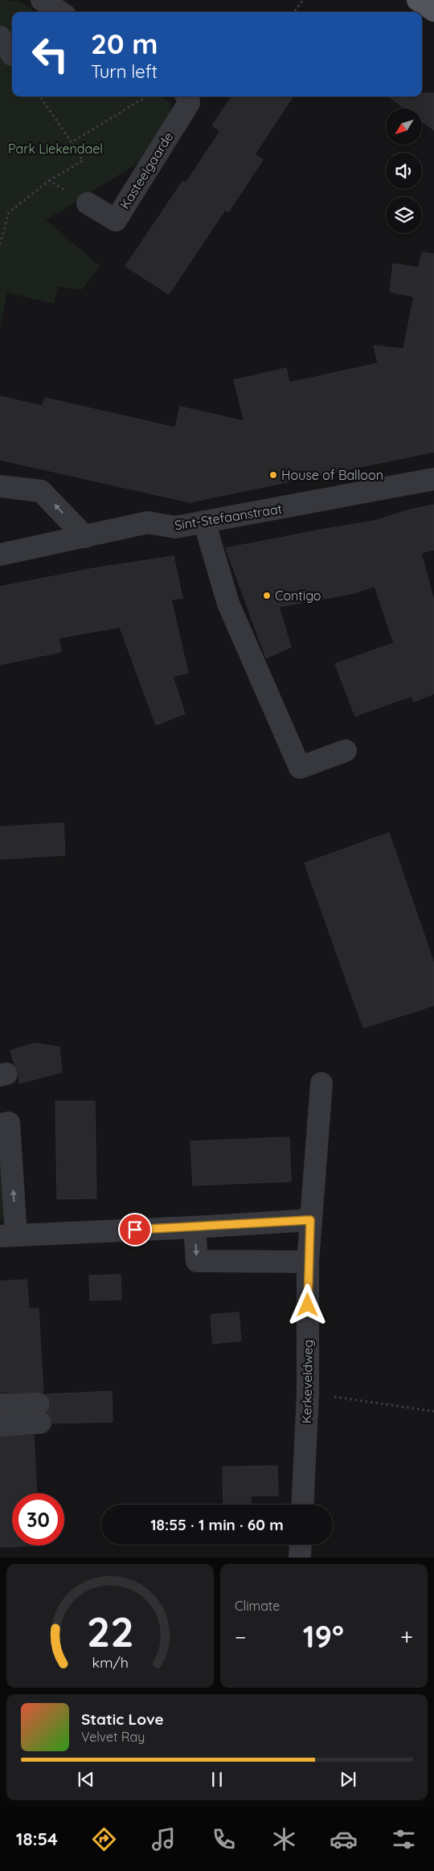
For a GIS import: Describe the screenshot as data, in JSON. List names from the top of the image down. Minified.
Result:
{"streets":{"street":["Kasteelgaarde","Sint-Stefaanstraat","Kerkeveldweg"]},"parks":["Park Liekendael"],"places":["House of Balloon","Contigo"],"north":"bottom left","page":{"turn":["20 m","Turn left"],"limit":"30","trip":"18:55 · 1 min · 60 m","tile":"Climate","heat":["−","19°","+"],"song":["Static Love","Velvet Ray"],"tabs":"18:54","gauge":["22","km/h"]}}
